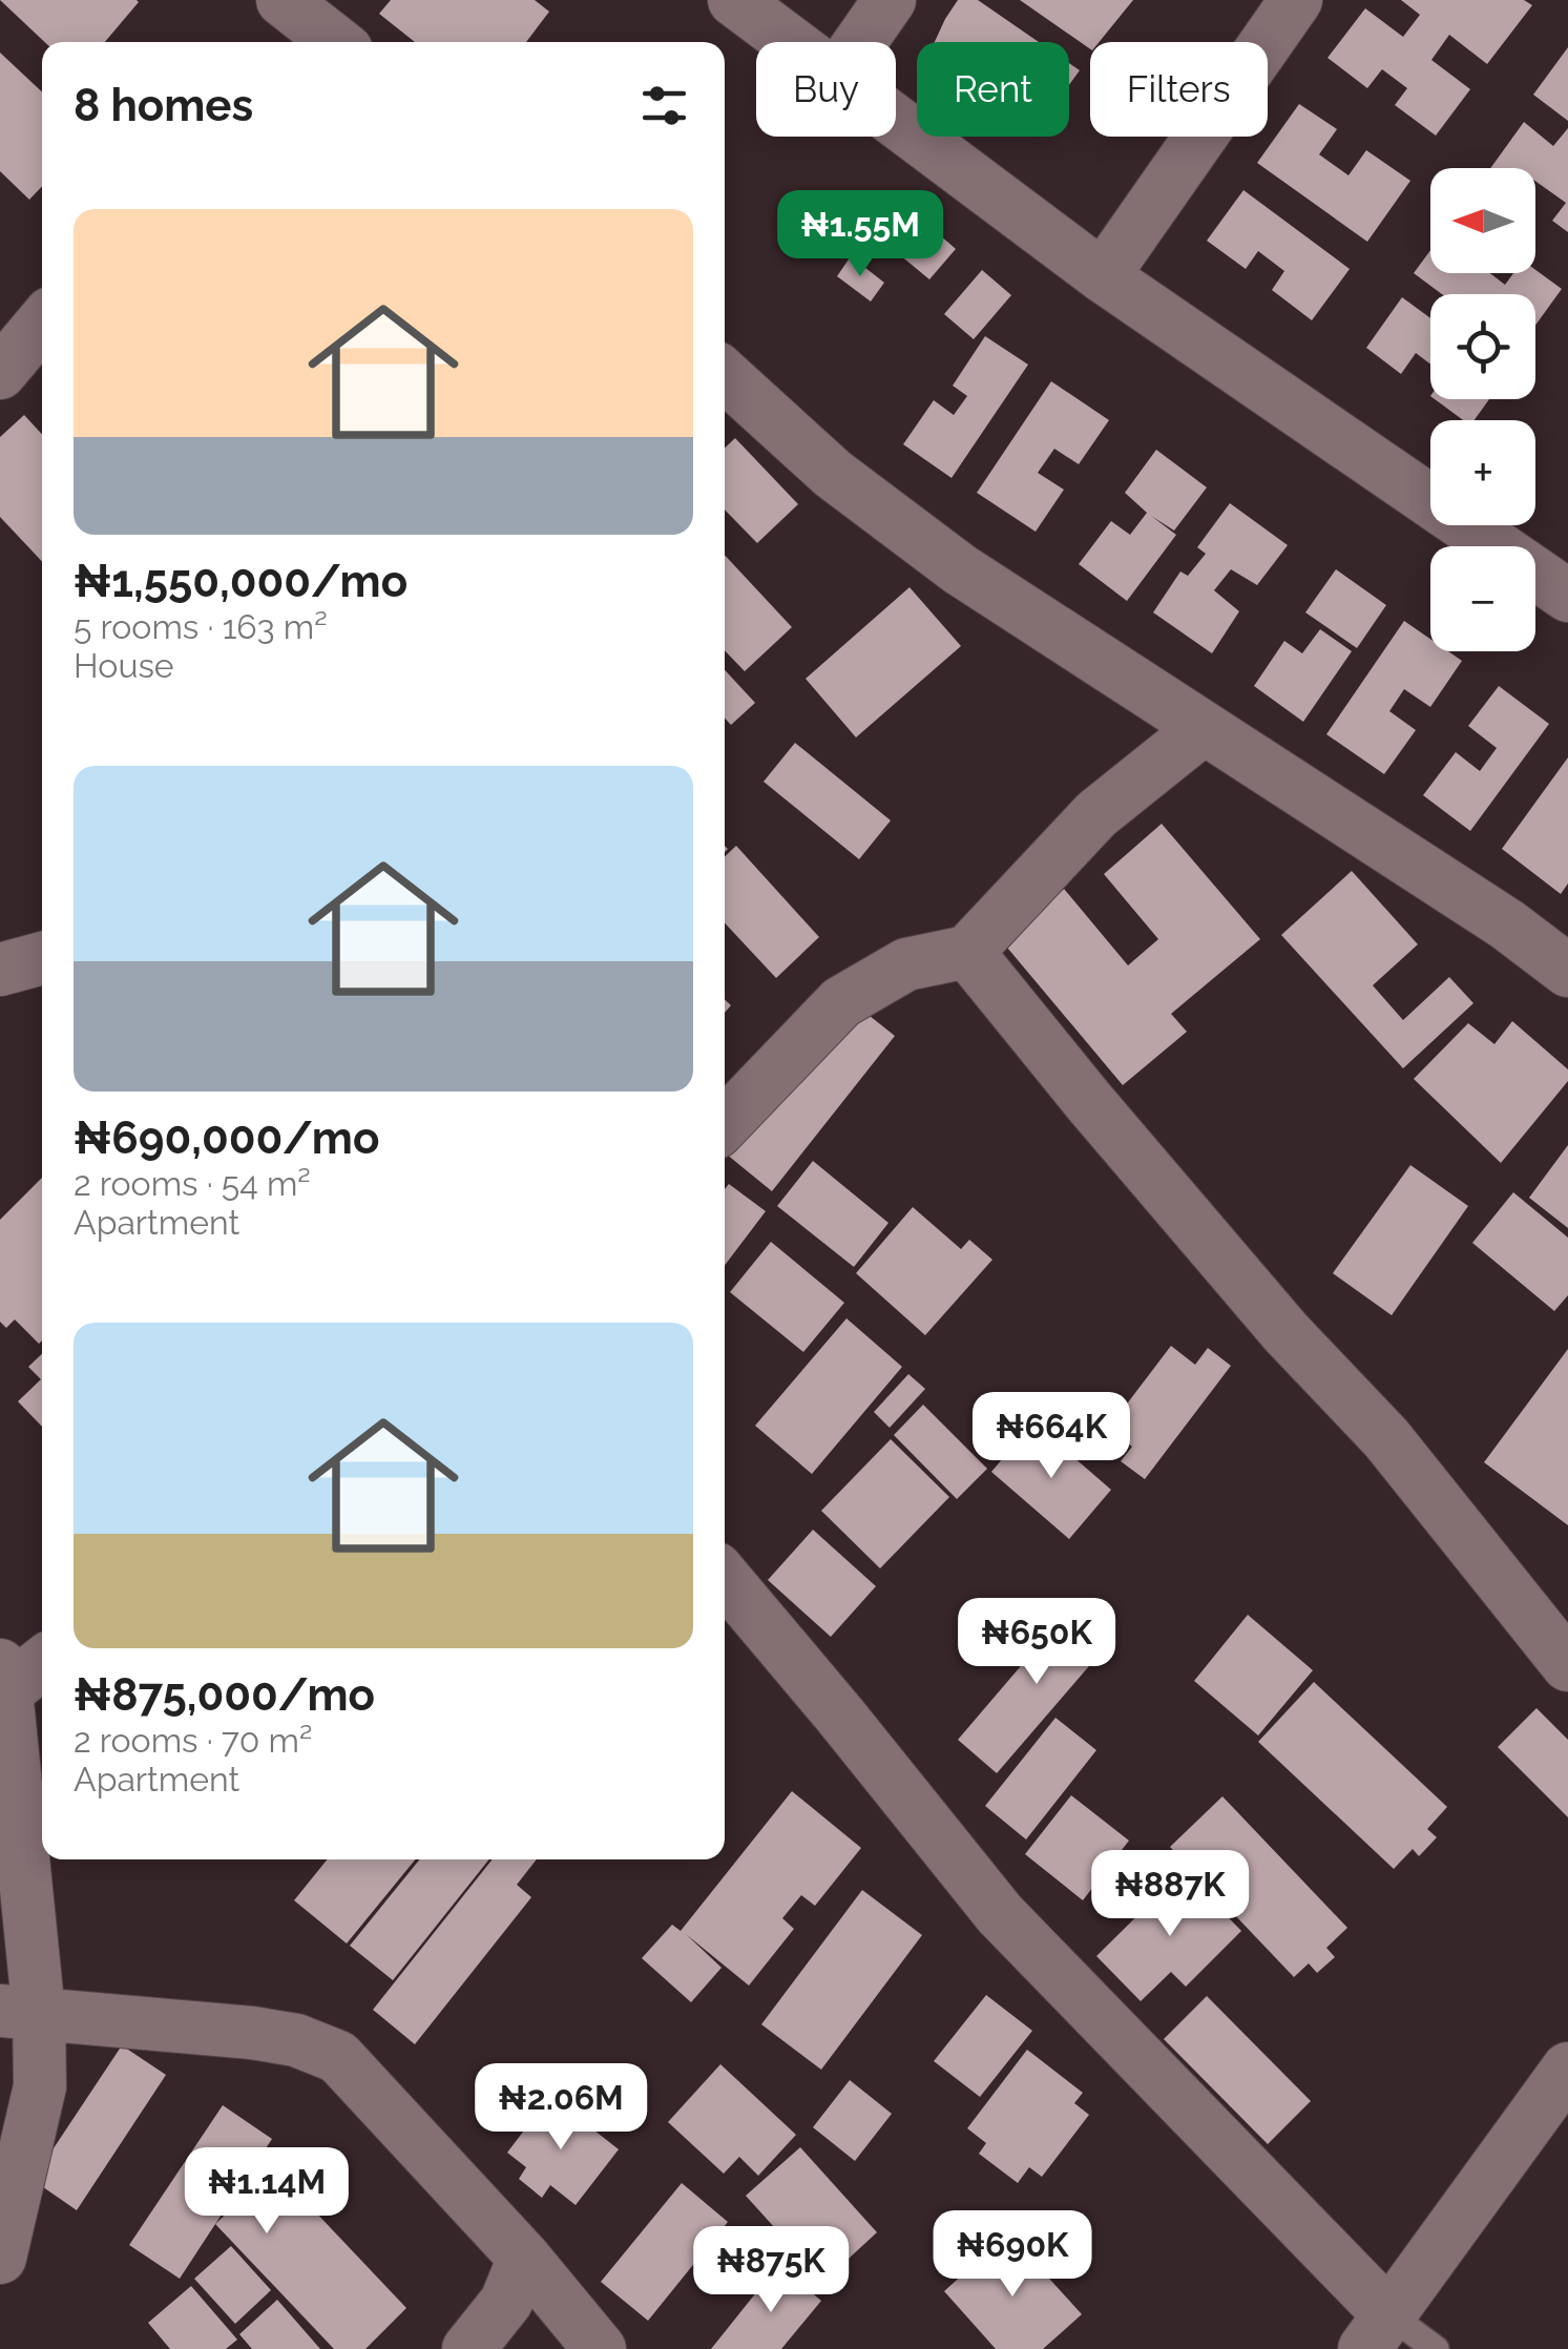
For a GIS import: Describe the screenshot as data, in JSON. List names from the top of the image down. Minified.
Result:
{"north":"left","page":{"chip":["Buy","Rent","Filters"],"heading":"8 homes","map_buttons":["+","−"],"list":[{"name":"₦1,550,000/mo","note":"5 rooms · 163 m² · House"},{"name":"₦690,000/mo","note":"2 rooms · 54 m² · Apartment"},{"name":"₦875,000/mo","note":"2 rooms · 70 m² · Apartment"}],"price":["₦1.55M","₦664K","₦650K","₦887K","₦2.06M","₦1.14M","₦690K","₦875K"]}}
